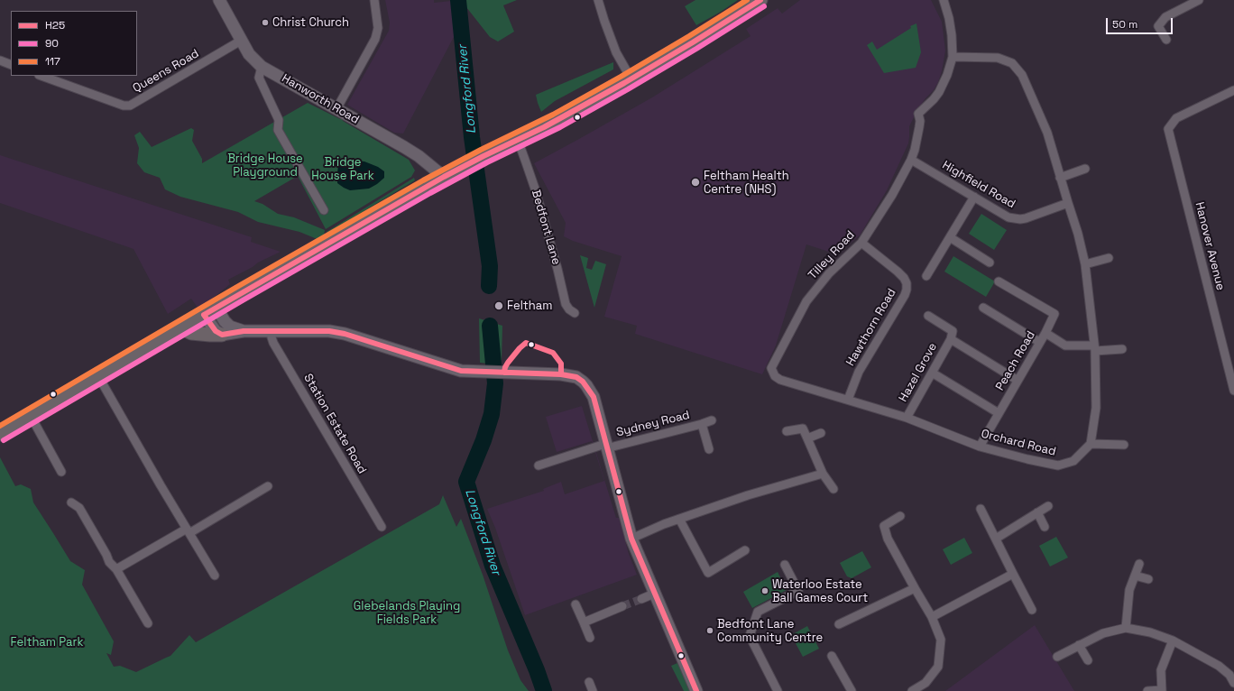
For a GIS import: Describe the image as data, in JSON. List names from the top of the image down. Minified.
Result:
{"streets":{"main road":["Hanworth Road"],"street":["Queens Road","Highfield Road","Bedfont Lane","Hanover Avenue","Tilley Road","Hawthorn Road","Peach Road","Hazel Grove","Station Estate Road","Sydney Road","Orchard Road"]},"crossings":[["Queens Road","Hanworth Road"],["Highfield Road","Tilley Road"],["Tilley Road","Hawthorn Road"],["Tilley Road","Orchard Road"],["Hawthorn Road","Orchard Road"],["Peach Road","Orchard Road"],["Hazel Grove","Orchard Road"]],"water":["Longford River"],"parks":["Bridge House Playground","Bridge House Park","Glebelands Playing Fields Park","Feltham Park"],"places":["Christ Church","Feltham Health Centre (NHS)","Feltham","Waterloo Estate Ball Games Court","Bedfont Lane Community Centre"],"lines":["transit line H25","transit line 117","transit line 90"],"legend":["H25","90","117"],"scale_bar":"50 m"}
